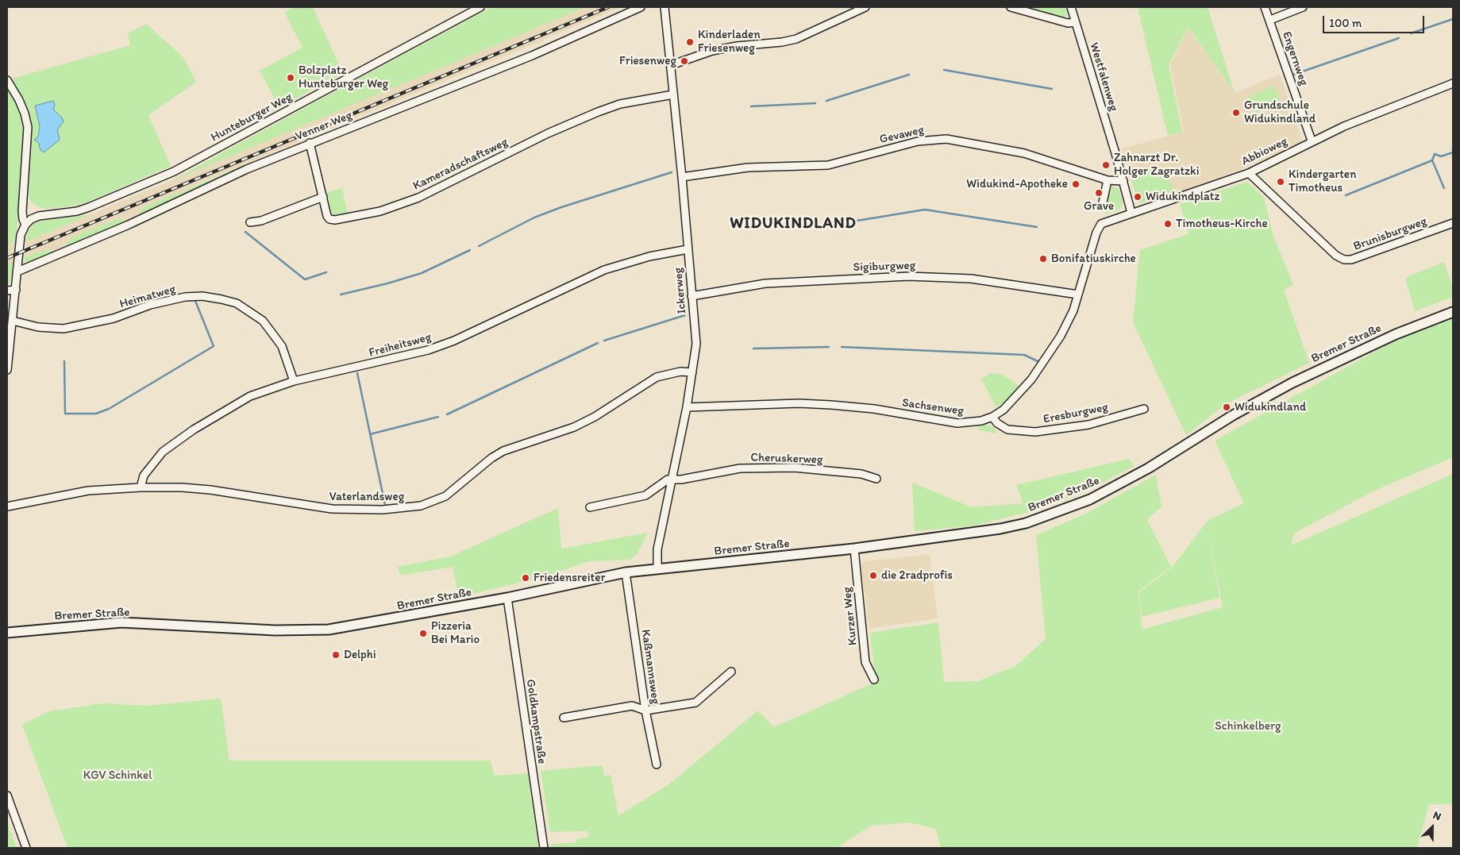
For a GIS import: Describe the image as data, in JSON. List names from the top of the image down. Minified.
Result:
{"streets":{"main road":["Bremer Straße"],"street":["Engernweg","Westfalenweg","Hunteburger Weg","Venner Weg","Gevaweg","Abbioweg","Kameradschaftsweg","Brunisburgweg","Sigiburgweg","Ickerweg","Heimatweg","Freiheitsweg","Sachsenweg","Eresburgweg","Cheruskerweg","Vaterlandsweg","Kurzer Weg","Kaßmannsweg","Goldkampstraße"]},"crossings":[["Engernweg","Abbioweg"],["Westfalenweg","Gevaweg"],["Venner Weg","Kameradschaftsweg"],["Gevaweg","Ickerweg"],["Abbioweg","Brunisburgweg"],["Abbioweg","Sachsenweg"],["Kameradschaftsweg","Ickerweg"],["Sigiburgweg","Ickerweg"],["Sigiburgweg","Sachsenweg"],["Ickerweg","Bremer Straße"],["Ickerweg","Freiheitsweg"],["Ickerweg","Sachsenweg"],["Ickerweg","Cheruskerweg"],["Ickerweg","Vaterlandsweg"],["Heimatweg","Freiheitsweg"],["Bremer Straße","Kurzer Weg"],["Bremer Straße","Kaßmannsweg"],["Bremer Straße","Goldkampstraße"],["Freiheitsweg","Vaterlandsweg"],["Sachsenweg","Eresburgweg"]],"districts":["WIDUKINDLAND"],"parks":["Schinkelberg","KGV Schinkel"],"places":["Kinderladen Friesenweg","Friesenweg","Bolzplatz Hunteburger Weg","Grundschule Widukindland","Zahnarzt Dr. Holger Zagratzki","Kindergarten Timotheus","Widukind-Apotheke","Grave","Widukindplatz","Timotheus-Kirche","Bonifatiuskirche","Widukindland","die 2radprofis","Friedensreiter","Pizzeria Bei Mario","Delphi"],"scale_bar":"100 m","north":"top right"}
